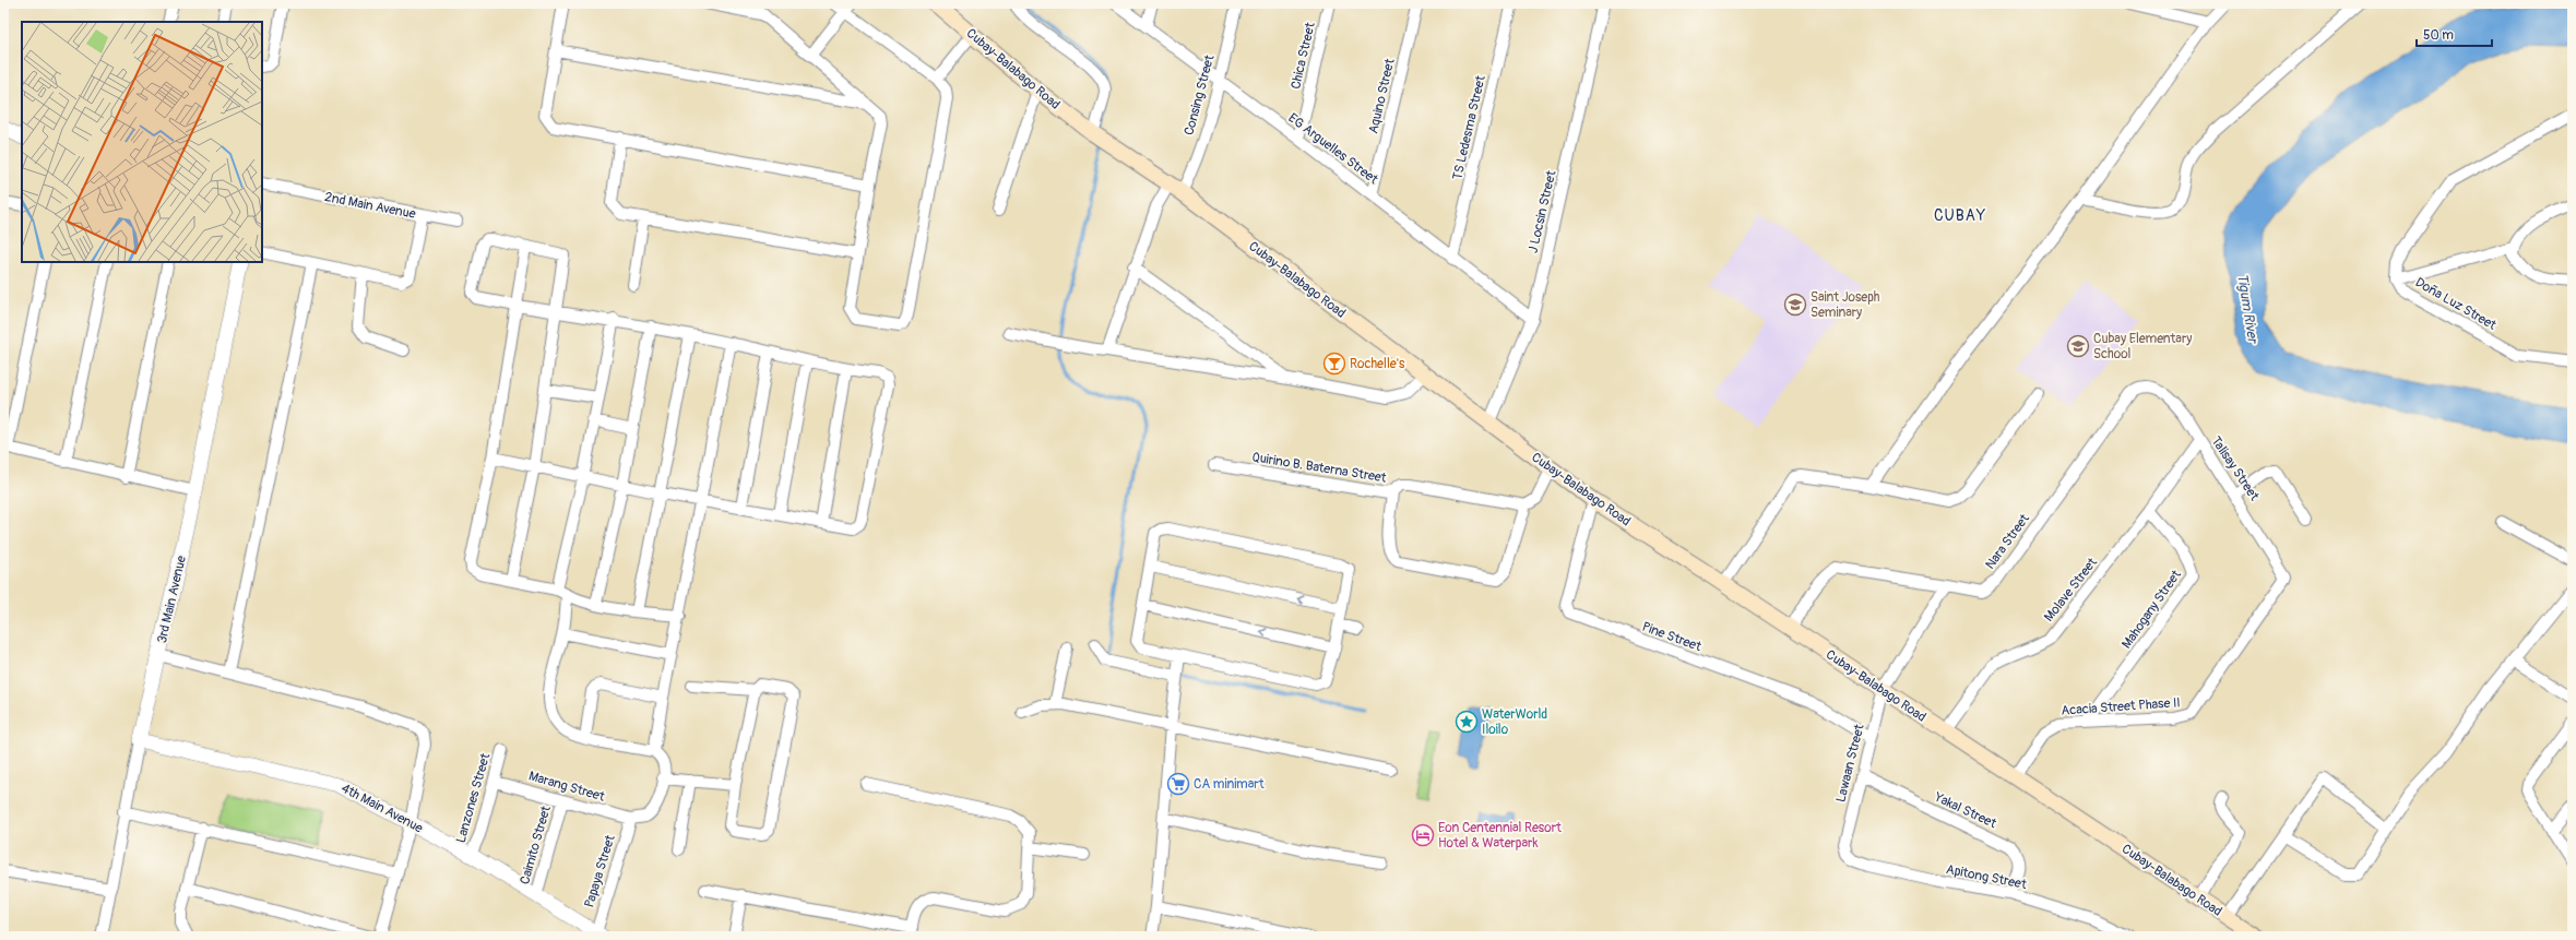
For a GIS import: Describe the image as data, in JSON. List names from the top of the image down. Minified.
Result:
{"streets":{"main road":["Cubay-Balabago Road"],"street":["Chica Street","Consing Street","Aquino Street","TS Ledesma Street","EG Arguelles Street","2nd Main Avenue","J Locsin Street","Doña Luz Street","Quirino B. Baterna Street","Talisay Street","Nara Street","Molave Street","3rd Main Avenue","Mahogany Street","Pine Street","Acacia Street Phase II","Lawaan Street","Marang Street","Lanzones Street","4th Main Avenue","Yakal Street","Caimito Street","Papaya Street","Apitong Street"]},"crossings":[["Chica Street","EG Arguelles Street"],["Cubay-Balabago Road","Consing Street"],["Cubay-Balabago Road","J Locsin Street"],["Cubay-Balabago Road","Nara Street"],["Cubay-Balabago Road","Molave Street"],["Cubay-Balabago Road","Pine Street"],["Cubay-Balabago Road","Acacia Street Phase II"],["Cubay-Balabago Road","Lawaan Street"],["Consing Street","EG Arguelles Street"],["Aquino Street","EG Arguelles Street"],["TS Ledesma Street","EG Arguelles Street"],["EG Arguelles Street","J Locsin Street"],["Talisay Street","Nara Street"],["Talisay Street","Molave Street"],["Talisay Street","Acacia Street Phase II"],["Molave Street","Mahogany Street"],["3rd Main Avenue","4th Main Avenue"],["Mahogany Street","Acacia Street Phase II"],["Pine Street","Lawaan Street"],["Lawaan Street","Yakal Street"],["Lawaan Street","Apitong Street"],["Marang Street","Lanzones Street"],["Marang Street","Caimito Street"],["Marang Street","Papaya Street"],["Lanzones Street","4th Main Avenue"],["4th Main Avenue","Caimito Street"],["4th Main Avenue","Papaya Street"],["Yakal Street","Apitong Street"]],"districts":["CUBAY"],"water":["Tigum River"],"places":{"school or university":["Saint Joseph Seminary","Cubay Elementary School"],"bar":["Rochelle's"],"place":["WaterWorld Iloilo"],"supermarket":["CA minimart"],"hotel":["Eon Centennial Resort Hotel & Waterpark"]},"scale_bar":"50 m"}
